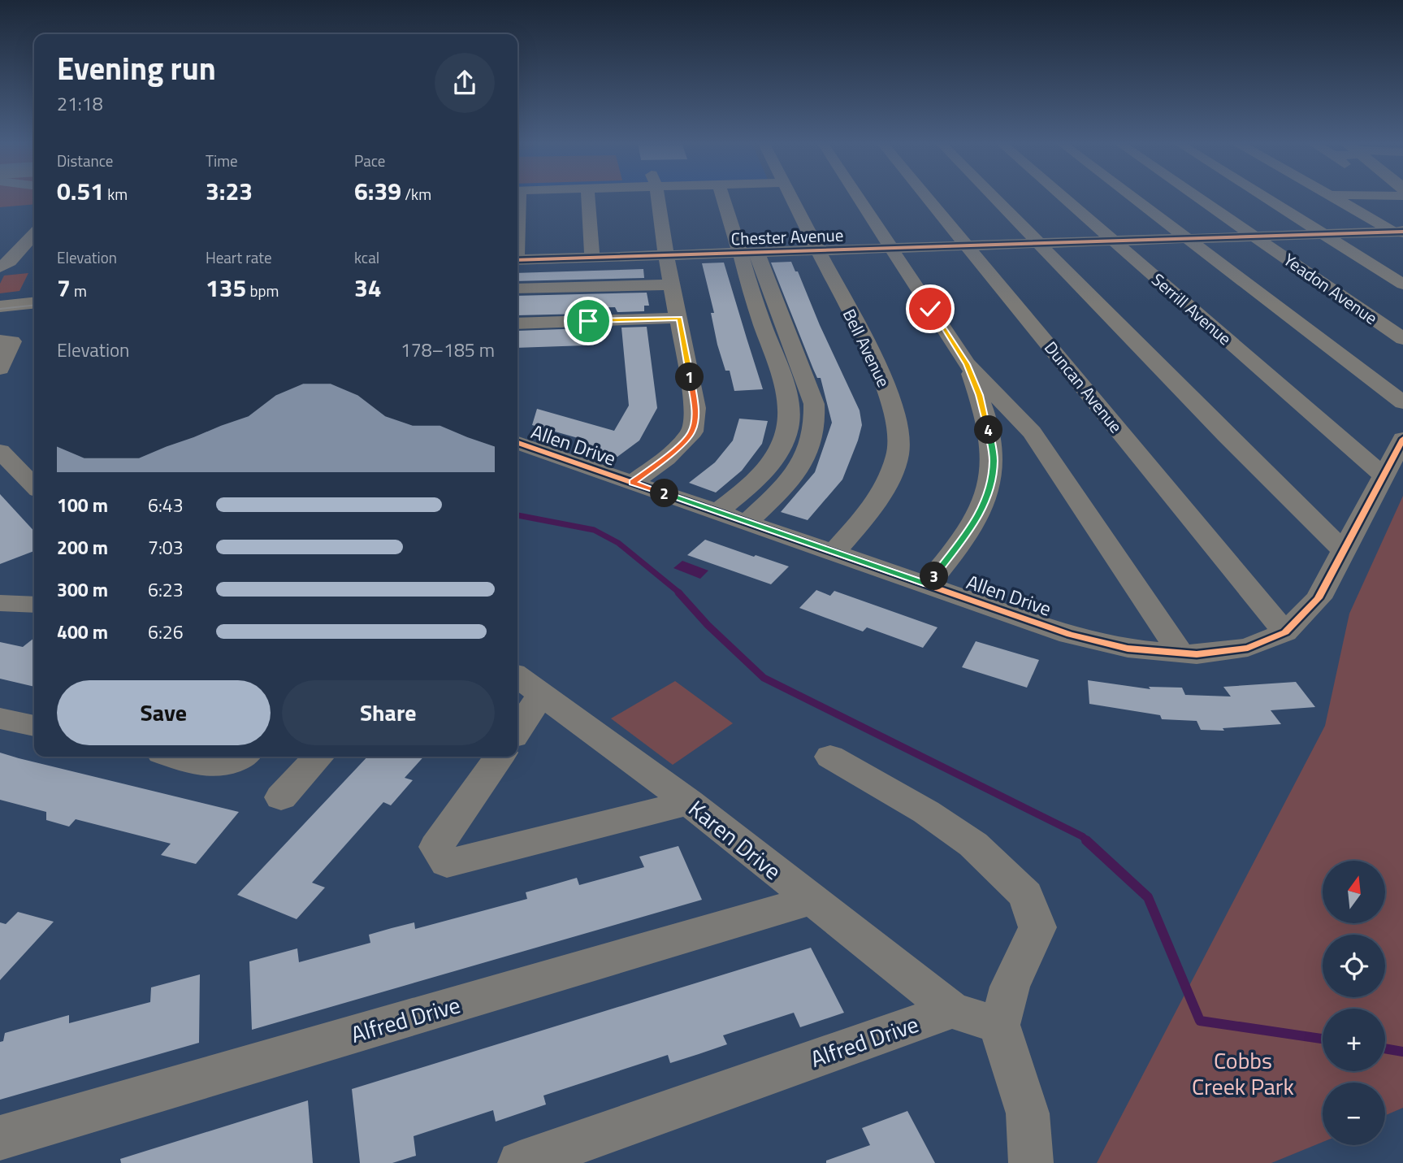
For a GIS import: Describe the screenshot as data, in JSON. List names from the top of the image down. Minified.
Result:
{"streets":{"street":["Chester Avenue","Yeadon Avenue","Serrill Avenue","Bell Avenue","Duncan Avenue","Allen Drive","Karen Drive","Alfred Drive"]},"crossings":[["Chester Avenue","Yeadon Avenue"],["Chester Avenue","Serrill Avenue"],["Chester Avenue","Bell Avenue"],["Chester Avenue","Duncan Avenue"],["Serrill Avenue","Allen Drive"],["Bell Avenue","Allen Drive"],["Duncan Avenue","Allen Drive"],["Karen Drive","Alfred Drive"]],"parks":["Cobbs Creek Park"],"north":"top","page":{"heading":["Evening run","21:18"],"stats":[["Distance","0.51 km"],["Time","3:23"],["Pace","6:39 /km"],["Elevation","7 m"],["Heart rate","135 bpm"],["kcal","34"]],"chart":["Elevation","178–185 m"],"pins":["1","4","2","3"],"list":[{"name":"100 m","note":"6:43"},{"name":"200 m","note":"7:03"},{"name":"300 m","note":"6:23"},{"name":"400 m","note":"6:26"}],"buttons":["Save","Share"],"map_buttons":["+","−"]}}
